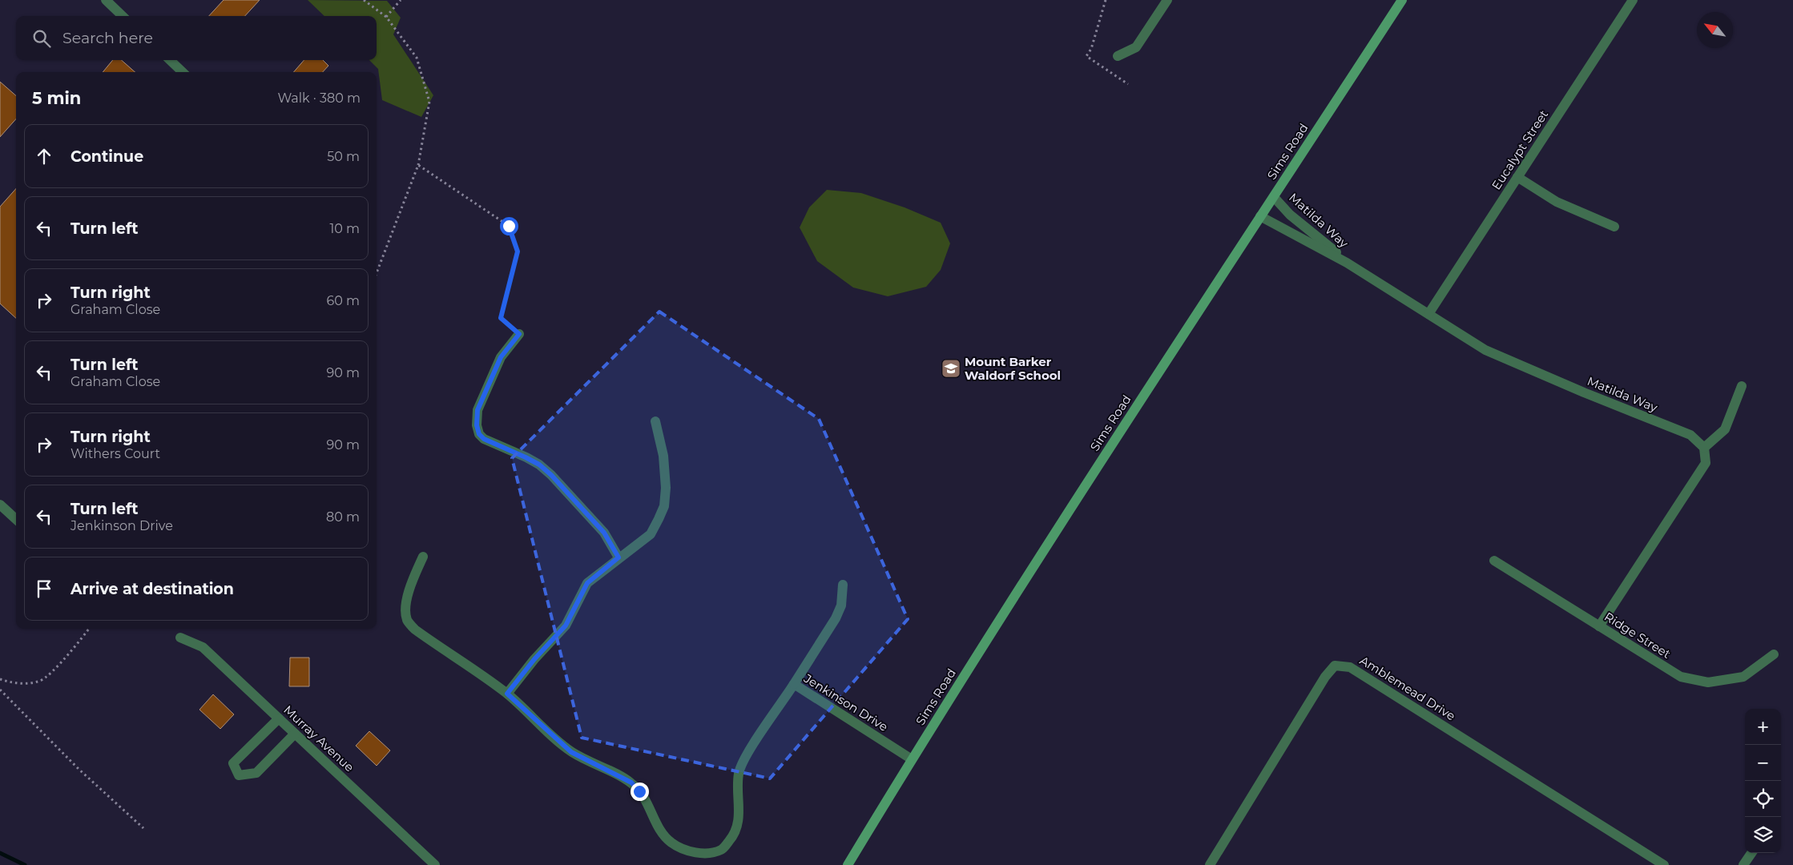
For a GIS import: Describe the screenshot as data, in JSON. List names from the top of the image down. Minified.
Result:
{"streets":{"street":["Eucalypt Street","Sims Road","Matilda Way","Ridge Street","Amblemead Drive","Jenkinson Drive","Murray Avenue"]},"crossings":[["Eucalypt Street","Matilda Way"],["Sims Road","Matilda Way"],["Sims Road","Jenkinson Drive"]],"places":{"school or university":["Mount Barker Waldorf School"]},"north":"top left","page":{"search":"Search here","heading":["5 min","Walk · 380 m"],"list":[["Continue","50 m"],["Turn left","10 m"],["Turn right","Graham Close","60 m"],["Turn left","Graham Close","90 m"],["Turn right","Withers Court","90 m"],["Turn left","Jenkinson Drive","80 m"],"Arrive at destination"],"map_buttons":["+","−"]}}
